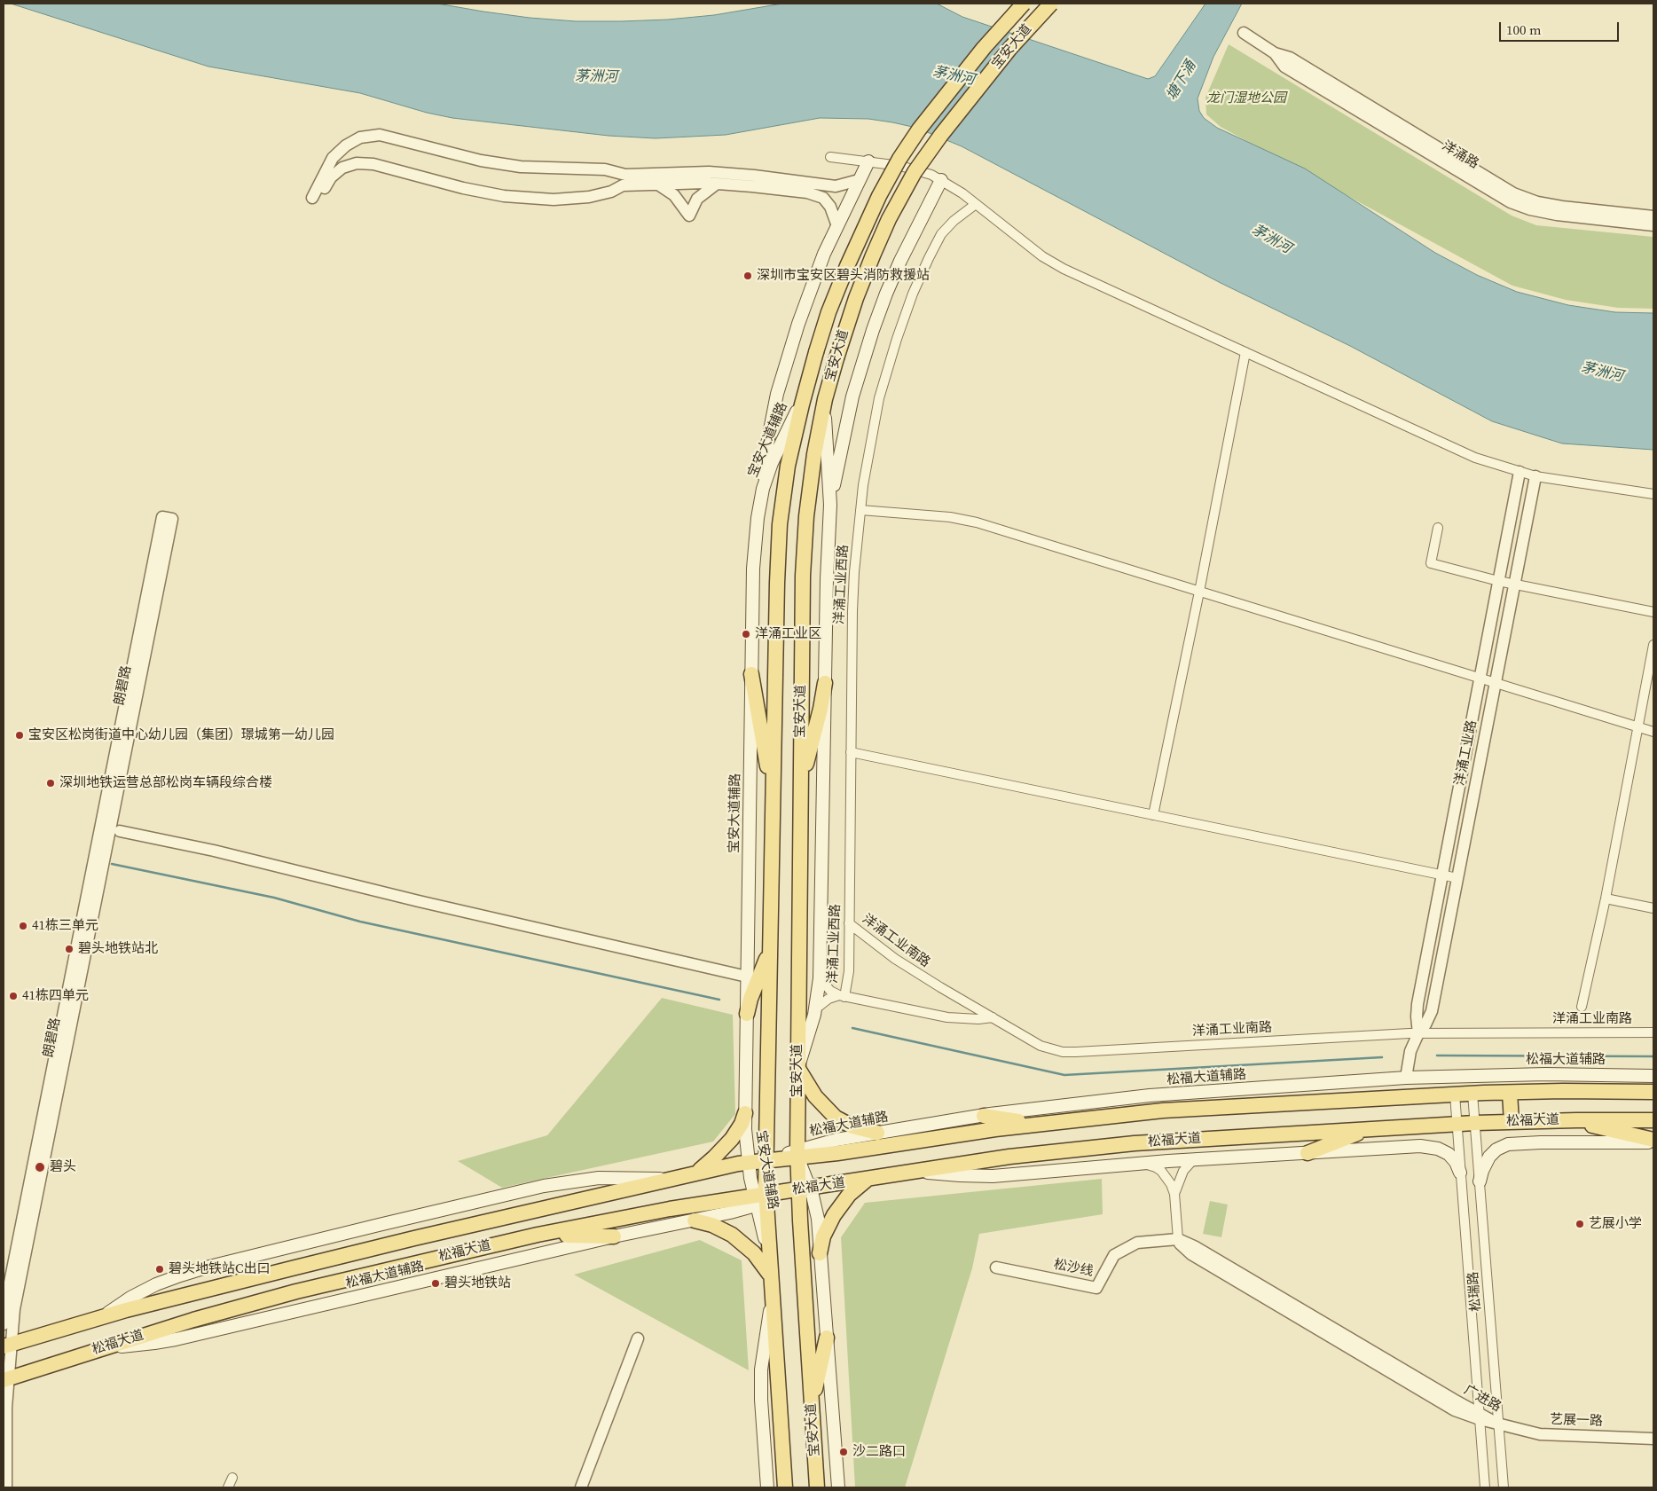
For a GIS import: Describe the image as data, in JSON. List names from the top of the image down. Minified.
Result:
{"streets":{"main road":["宝安大道","宝安大道辅路","松福大道辅路","松福大道"],"street":["洋涌路","洋涌工业西路","朗碧路","洋涌工业路","洋涌工业南路","松沙线","松瑞路","广进路","艺展一路"]},"crossings":[["宝安大道","宝安大道辅路"],["宝安大道","松福大道辅路"],["宝安大道","松福大道"],["宝安大道辅路","松福大道辅路"],["宝安大道辅路","松福大道"],["洋涌工业西路","洋涌工业南路"],["朗碧路","松福大道"],["洋涌工业路","洋涌工业南路"],["洋涌工业路","松福大道辅路"],["松福大道辅路","松福大道"],["松福大道","松瑞路"],["松沙线","广进路"],["松瑞路","广进路"],["松瑞路","艺展一路"],["广进路","艺展一路"]],"water":["茅洲河","塘下涌"],"parks":["龙门湿地公园"],"places":["深圳市宝安区碧头消防救援站","洋涌工业区","宝安区松岗街道中心幼儿园（集团）璟城第一幼儿园","深圳地铁运营总部松岗车辆段综合楼","41栋三单元","碧头地铁站北","41栋四单元","碧头","艺展小学","碧头地铁站C出口","碧头地铁站","沙二路口"],"scale_bar":"100 m"}
